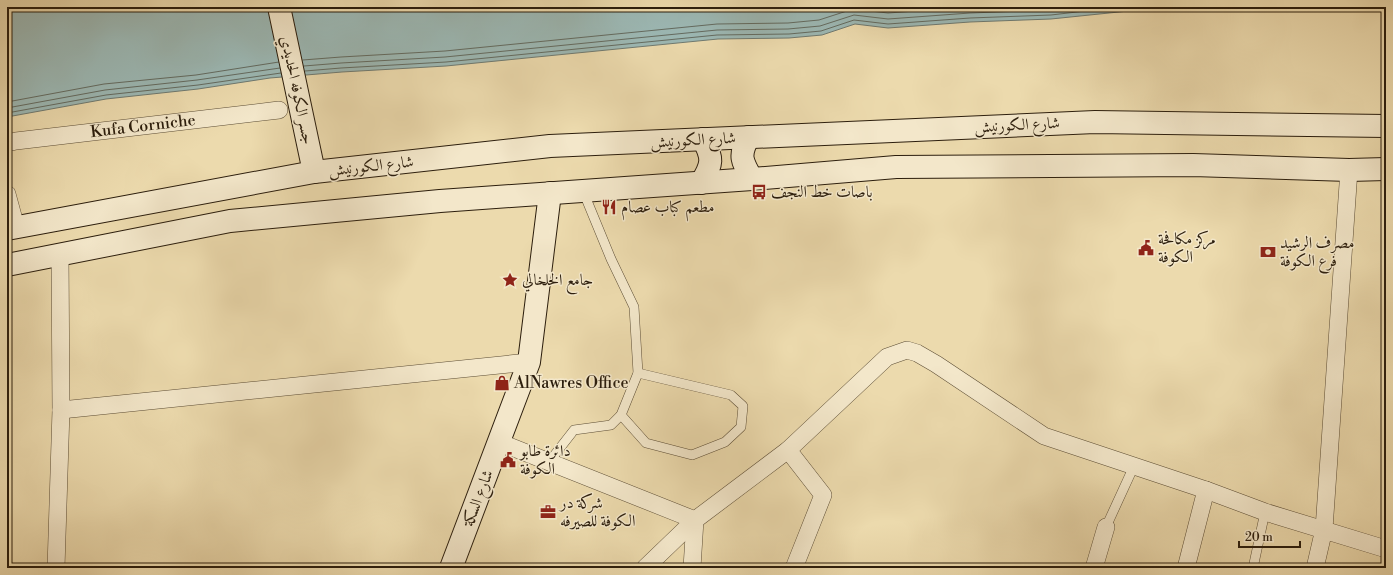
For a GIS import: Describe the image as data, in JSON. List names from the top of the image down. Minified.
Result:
{"streets":{"street":["جسر الکوفه الحديدي","شارع الكورنيش","Kufa Corniche","شارع السكة"]},"crossings":[["جسر الکوفه الحديدي","شارع الكورنيش"]],"places":{"bus stop":["باصات خط النجف"],"restaurant":["مطعم كباب عصام"],"public building":["مركز مكافحة الكوفة","دائرة طابو الكوفة"],"bank":["مصرف الرشيد فرع الكوفة"],"place":["جامع الخلخالي"],"shop":["AlNawres Office"],"office":["شركة در الكوفة للصيرفه"]},"scale_bar":"20 m"}
